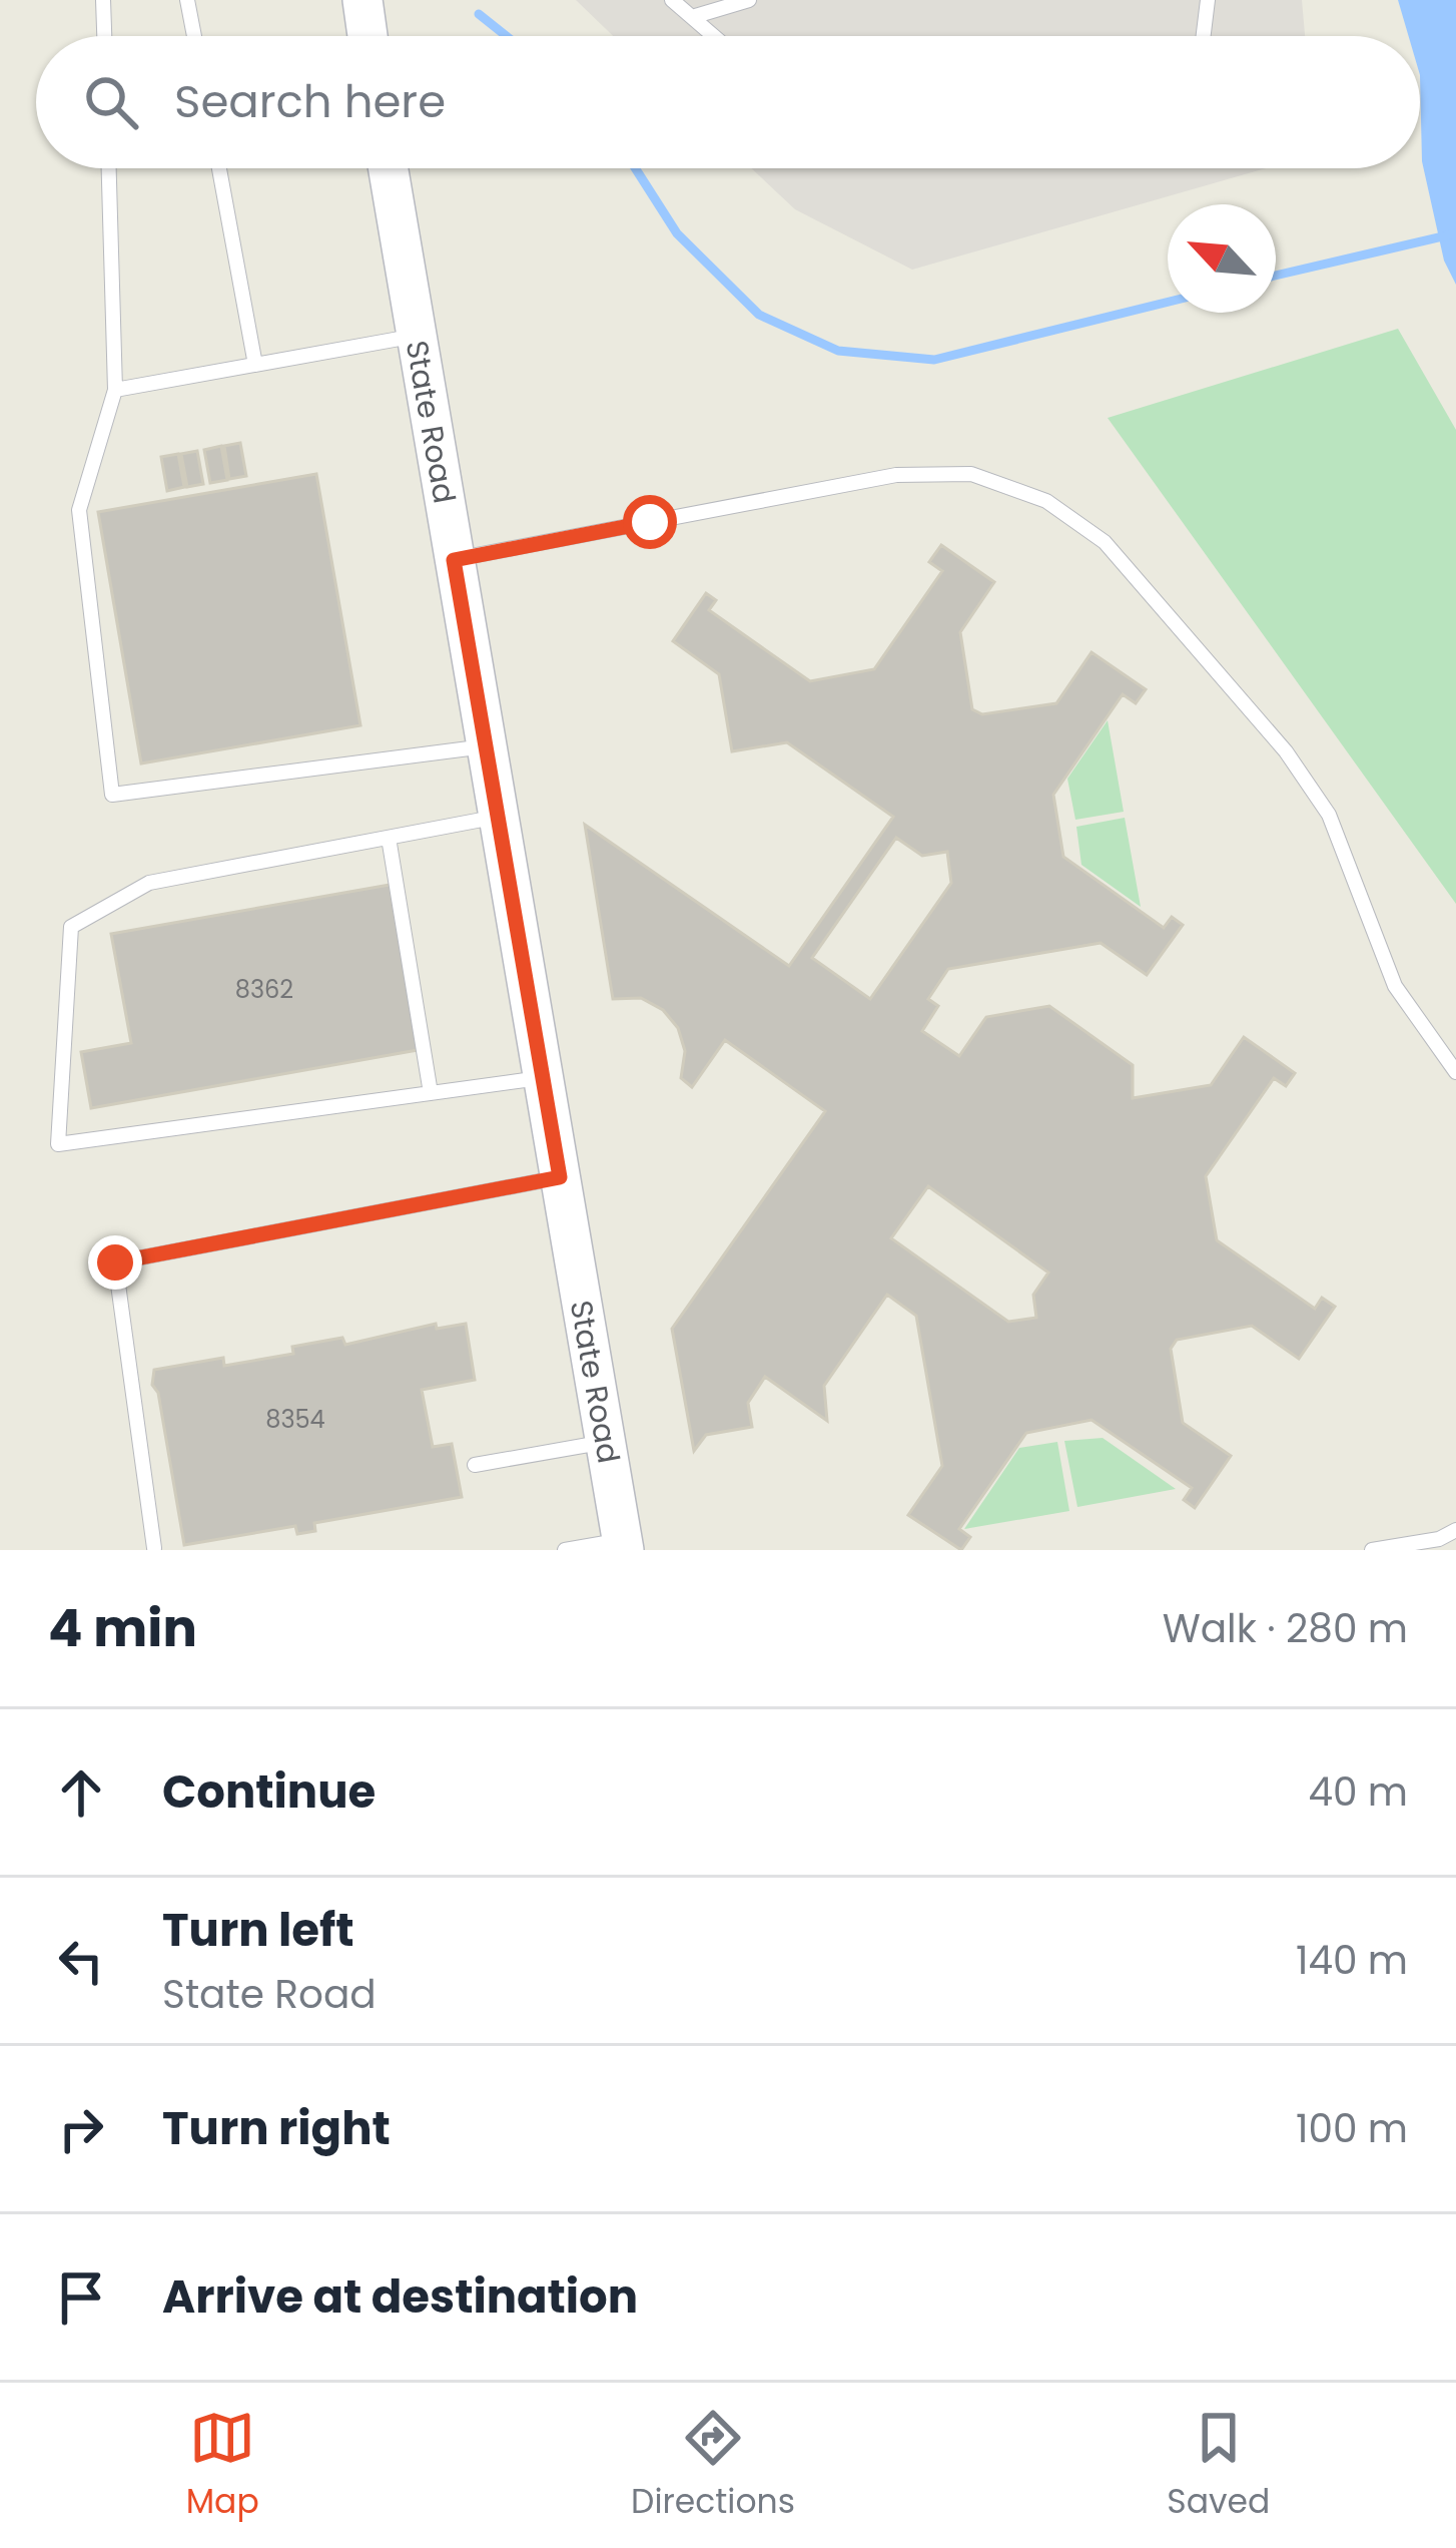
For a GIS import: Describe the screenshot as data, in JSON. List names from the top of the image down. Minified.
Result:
{"streets":{"main road":["State Road"]},"house_numbers":["8362","8354"],"north":"top left","page":{"search":"Search here","heading":["4 min","Walk · 280 m"],"list":[["Continue","40 m"],["Turn left","State Road","140 m"],["Turn right","100 m"],"Arrive at destination"],"nav":["Map","Directions","Saved"]}}
